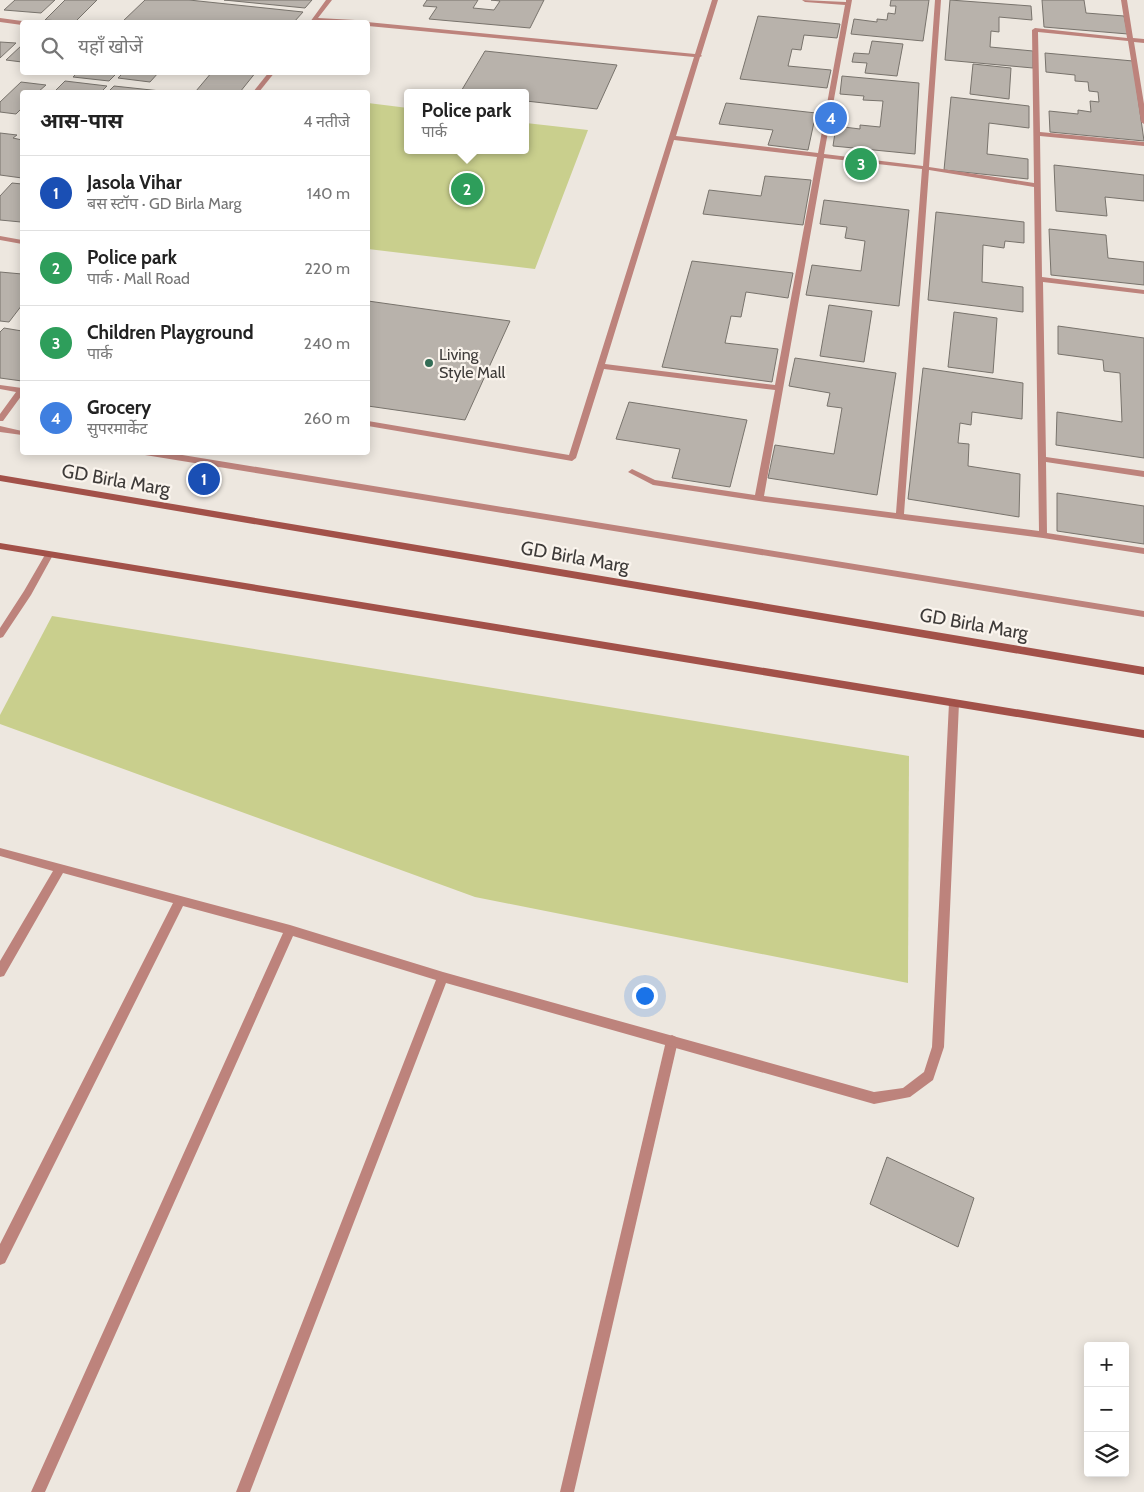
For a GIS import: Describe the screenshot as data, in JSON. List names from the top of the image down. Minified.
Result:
{"streets":{"main road":["GD Birla Marg"]},"places":["Living Style Mall"],"page":{"search":"यहाँ खोजें","popup":["Police park","पार्क"],"heading":["आस-पास","4 नतीजे"],"pins":["4","3","2","1"],"list":[{"mark":"1","name":"Jasola Vihar","note":"बस स्टॉप · GD Birla Marg","value":"140 m"},{"mark":"2","name":"Police park","note":"पार्क · Mall Road","value":"220 m"},{"mark":"3","name":"Children Playground","note":"पार्क","value":"240 m"},{"mark":"4","name":"Grocery","note":"सुपरमार्केट","value":"260 m"}],"map_buttons":["+","−"]}}
